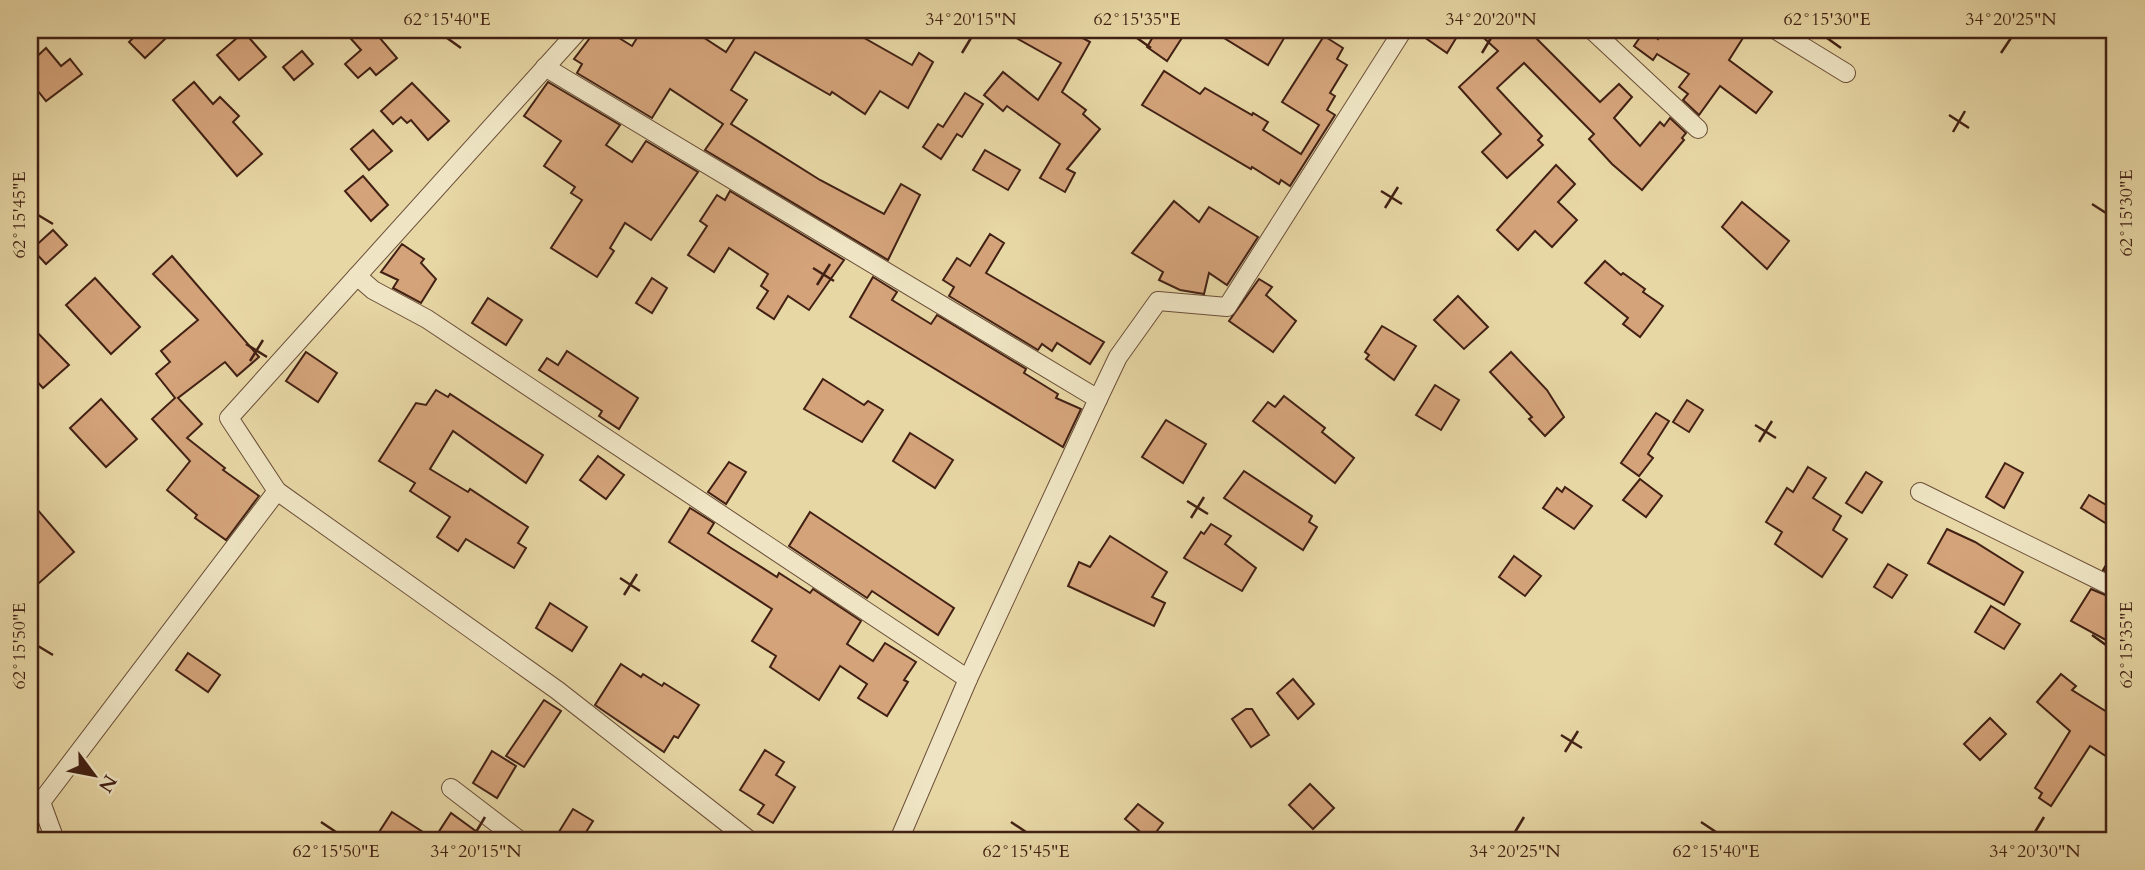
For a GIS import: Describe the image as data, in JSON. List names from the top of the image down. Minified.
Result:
{"north":"bottom right","coordinates":["62°15'40\"E","34°20'15\"N","62°15'35\"E","34°20'20\"N","62°15'30\"E","34°20'25\"N","62°15'45\"E","62°15'50\"E","34°20'30\"N"]}
